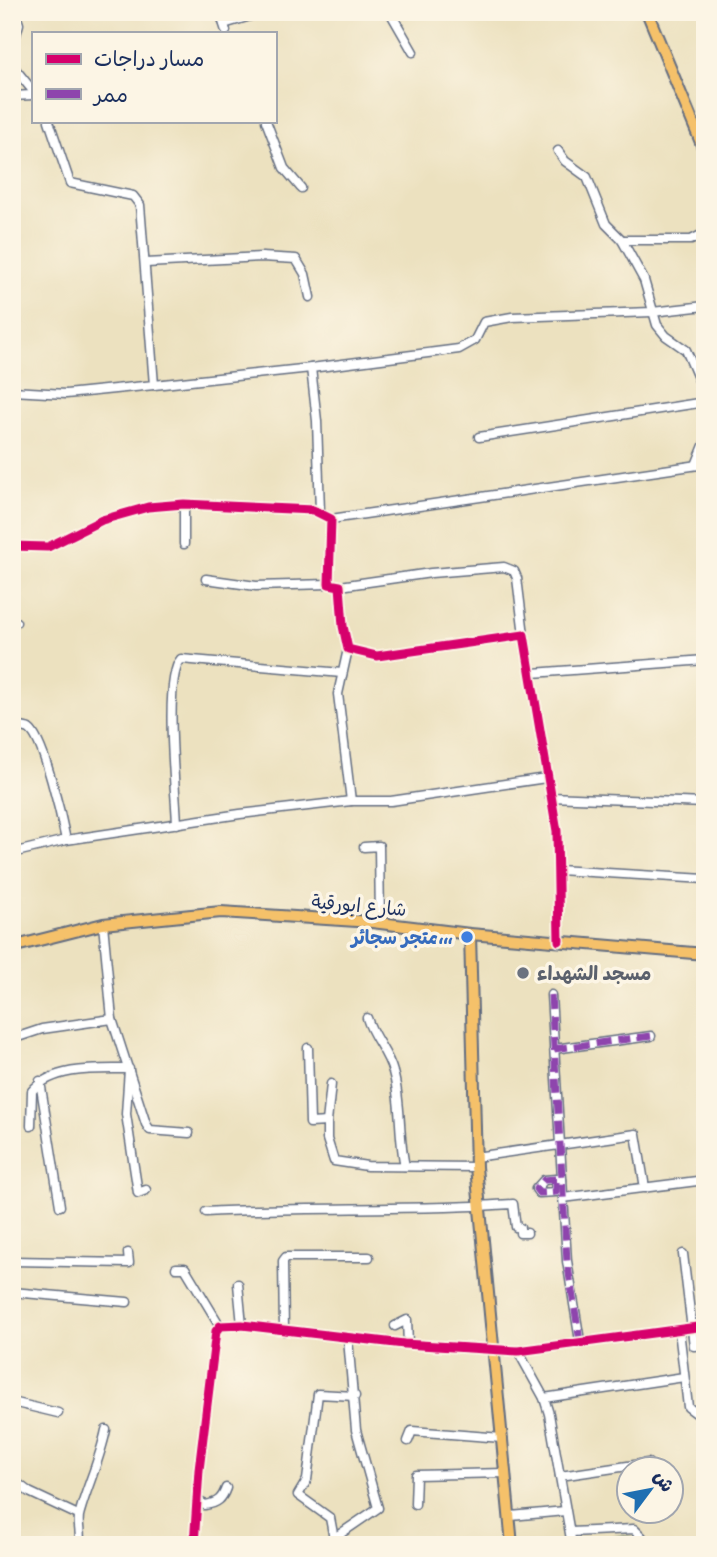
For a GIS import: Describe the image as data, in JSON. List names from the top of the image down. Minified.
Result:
{"streets":{"main road":["شارع ابورقية"]},"places":["متجر سجائر،،،","مسجد الشهداء"],"legend":["مسار دراجات","ممر"],"north":"top right"}
